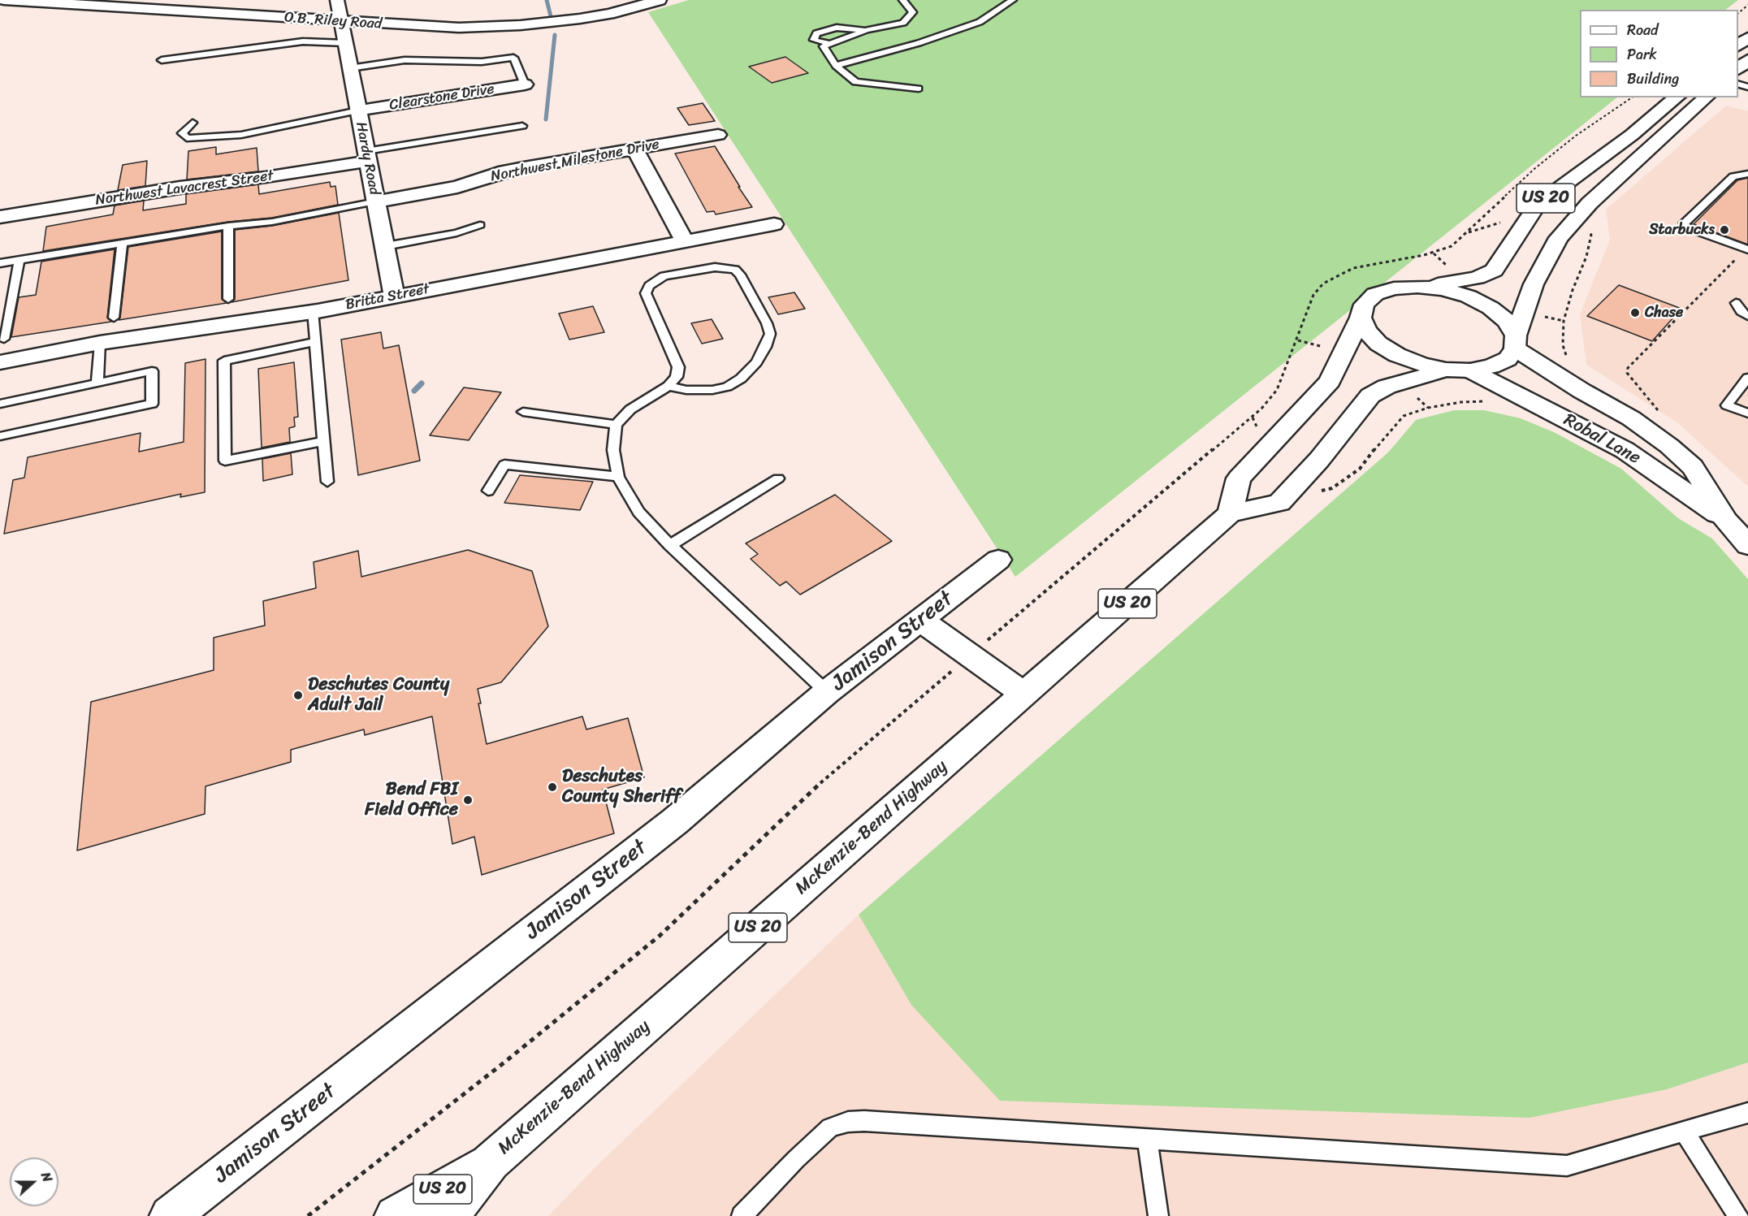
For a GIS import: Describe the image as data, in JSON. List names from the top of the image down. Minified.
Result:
{"streets":{"main road":["O.B. Riley Road","Clearstone Drive","Hardy Road","Northwest Milestone Drive","Northwest Lavacrest Street","US 20","Britta Street","Robal Lane","Jamison Street","McKenzie-Bend Highway"]},"crossings":[["O.B. Riley Road","Hardy Road"],["Clearstone Drive","Hardy Road"],["Hardy Road","Northwest Milestone Drive"],["Hardy Road","Northwest Lavacrest Street"],["Hardy Road","Britta Street"],["US 20","Robal Lane"]],"places":["Starbucks","Chase","Deschutes County Adult Jail","Deschutes County Sheriff","Bend FBI Field Office"],"legend":["Road","Park","Building"],"north":"right"}
